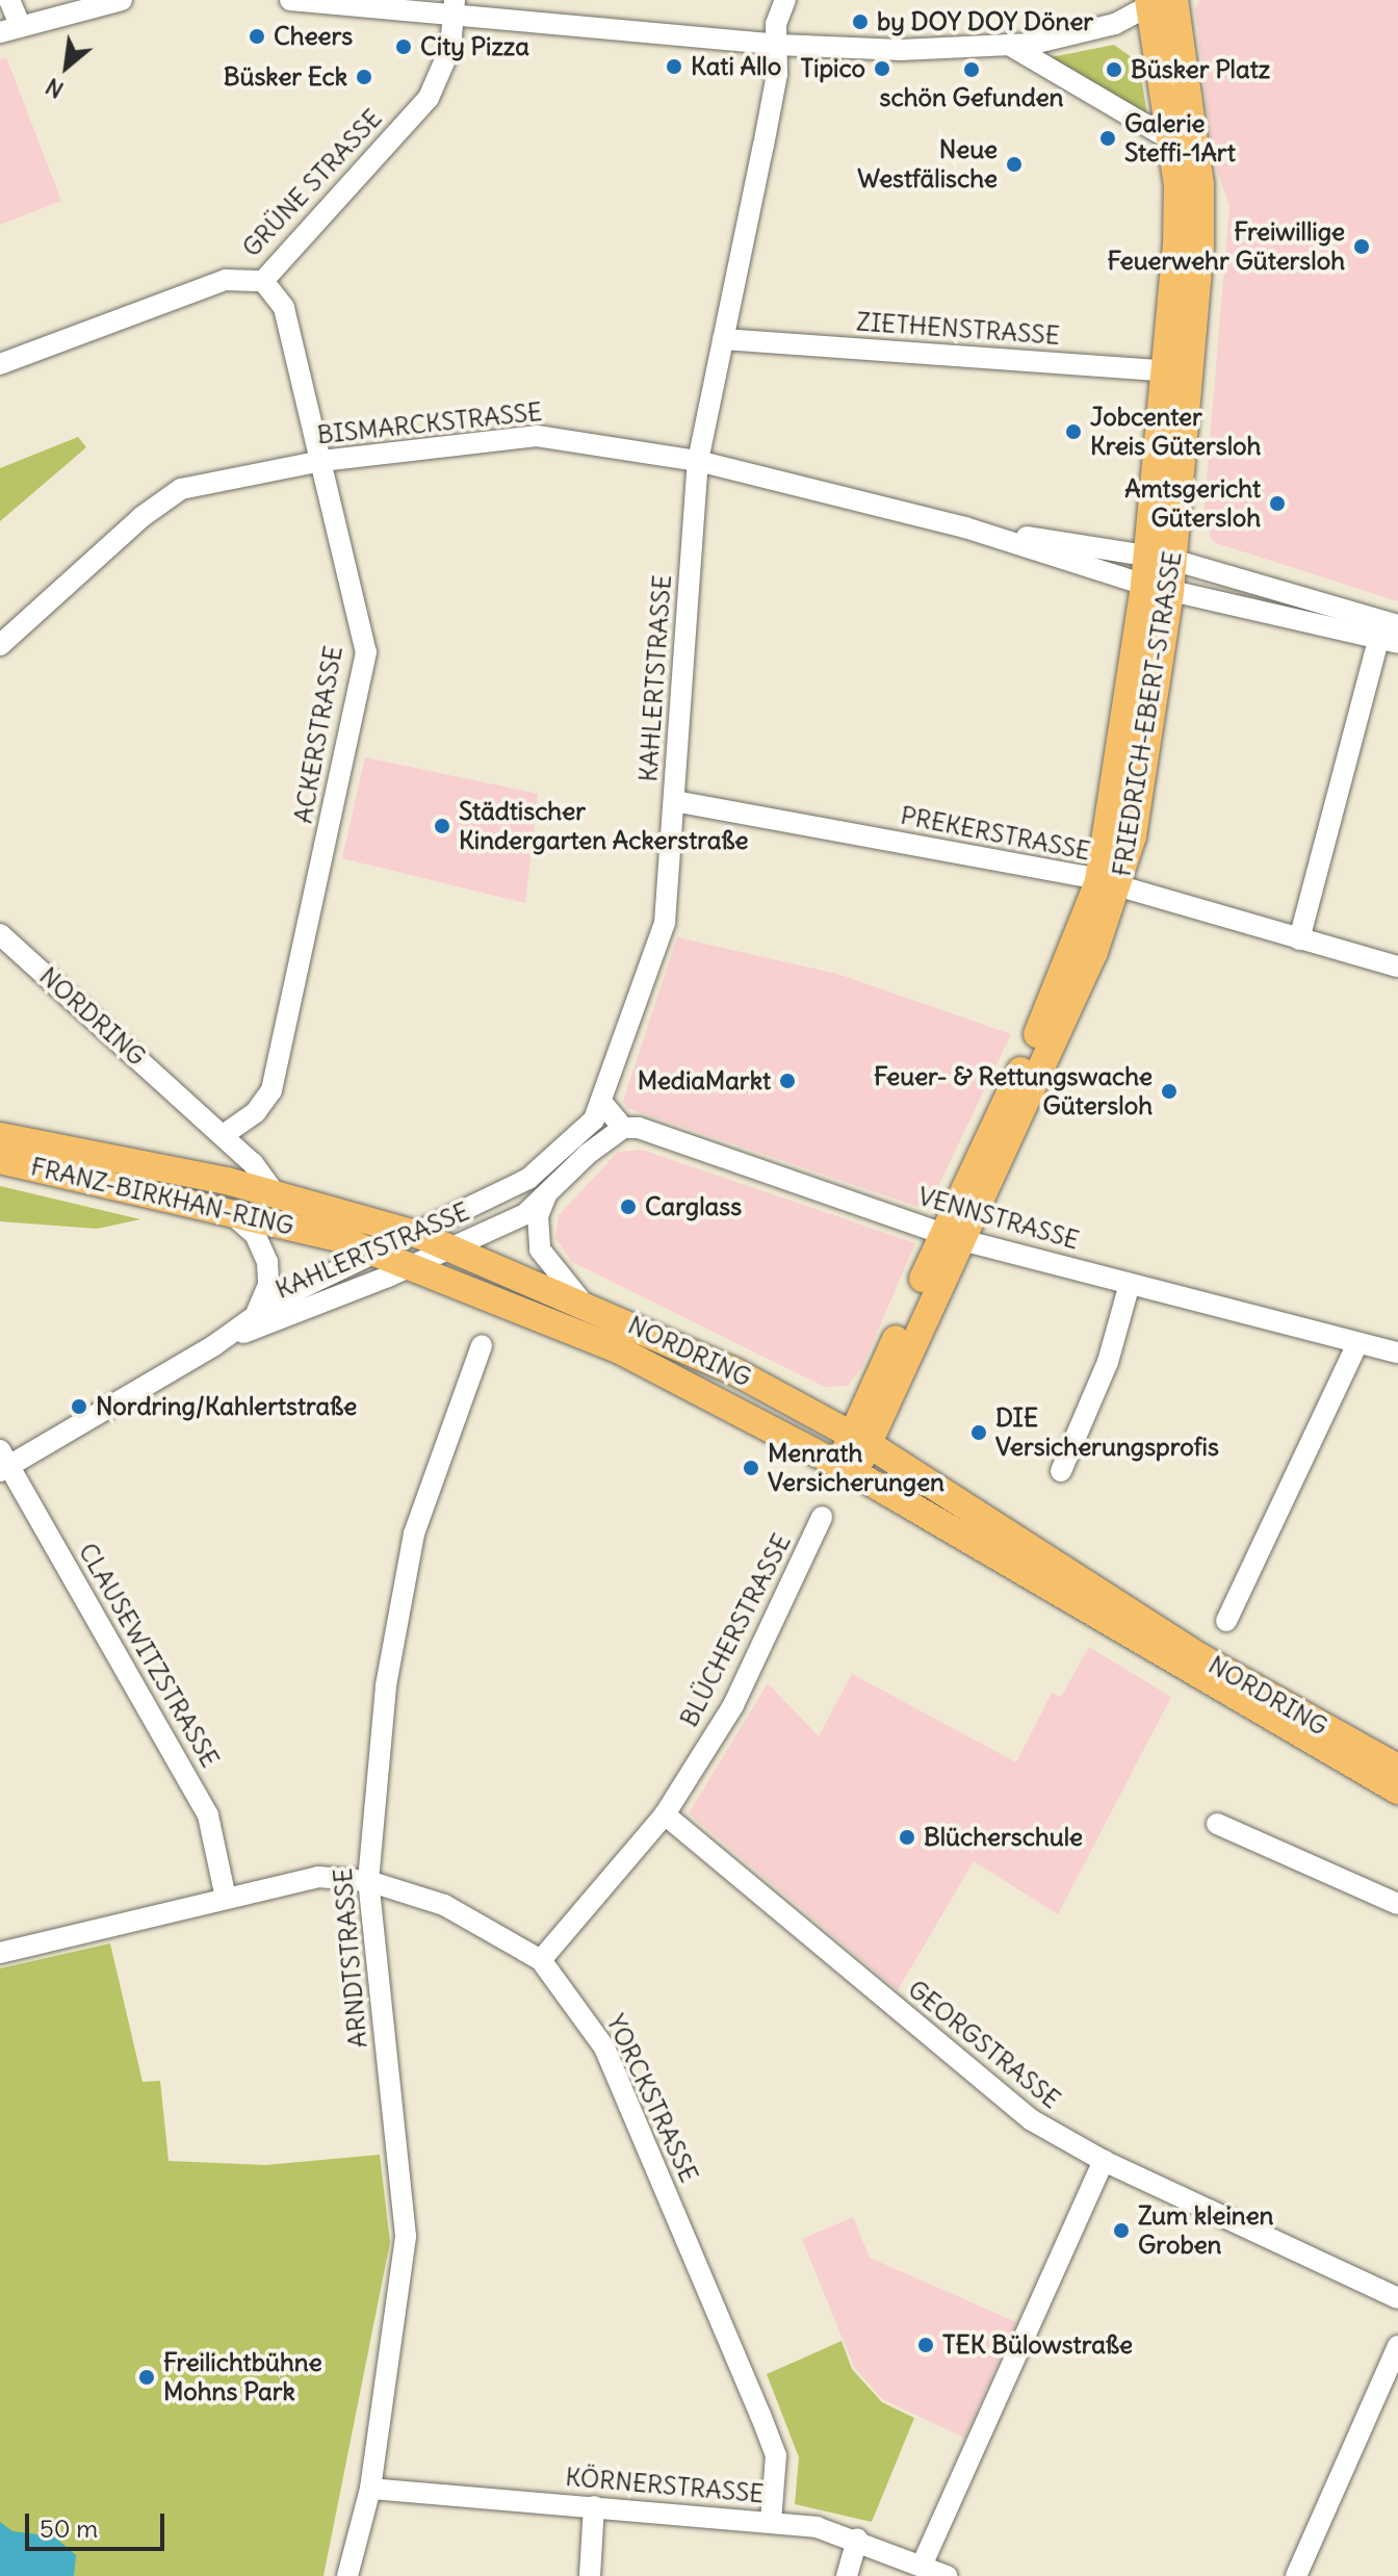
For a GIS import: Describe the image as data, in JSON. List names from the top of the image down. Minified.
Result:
{"streets":{"main road":["FRIEDRICH-EBERT-STRASSE","NORDRING","FRANZ-BIRKHAN-RING"],"street":["GRÜNE STRASSE","ZIETHENSTRASSE","BISMARCKSTRASSE","KAHLERTSTRASSE","ACKERSTRASSE","PREKERSTRASSE","VENNSTRASSE","BLÜCHERSTRASSE","CLAUSEWITZSTRASSE","ARNDTSTRASSE","GEORGSTRASSE","YORCKSTRASSE","KÖRNERSTRASSE"]},"crossings":[["GRÜNE STRASSE","ACKERSTRASSE"],["ZIETHENSTRASSE","KAHLERTSTRASSE"],["ZIETHENSTRASSE","FRIEDRICH-EBERT-STRASSE"],["BISMARCKSTRASSE","KAHLERTSTRASSE"],["BISMARCKSTRASSE","FRIEDRICH-EBERT-STRASSE"],["BISMARCKSTRASSE","ACKERSTRASSE"],["KAHLERTSTRASSE","PREKERSTRASSE"],["KAHLERTSTRASSE","NORDRING"],["KAHLERTSTRASSE","FRANZ-BIRKHAN-RING"],["KAHLERTSTRASSE","VENNSTRASSE"],["KAHLERTSTRASSE","CLAUSEWITZSTRASSE"],["FRIEDRICH-EBERT-STRASSE","PREKERSTRASSE"],["FRIEDRICH-EBERT-STRASSE","NORDRING"],["FRIEDRICH-EBERT-STRASSE","VENNSTRASSE"],["ACKERSTRASSE","NORDRING"],["NORDRING","FRANZ-BIRKHAN-RING"],["BLÜCHERSTRASSE","GEORGSTRASSE"],["BLÜCHERSTRASSE","YORCKSTRASSE"],["CLAUSEWITZSTRASSE","YORCKSTRASSE"],["ARNDTSTRASSE","YORCKSTRASSE"],["ARNDTSTRASSE","KÖRNERSTRASSE"],["YORCKSTRASSE","KÖRNERSTRASSE"]],"places":["by DOY DOY Döner","Cheers","City Pizza","Kati Allo","Tipico","schön Gefunden","Büsker Platz","Büsker Eck","Galerie Steffi-1Art","Neue Westfälische","Freiwillige Feuerwehr Gütersloh","Jobcenter Kreis Gütersloh","Amtsgericht Gütersloh","Städtischer Kindergarten Ackerstraße","MediaMarkt","Feuer- & Rettungswache Gütersloh","Carglass","Nordring/Kahlertstraße","DIE Versicherungsprofis","Menrath Versicherungen","Blücherschule","Zum kleinen Groben","TEK Bülowstraße","Freilichtbühne Mohns Park"],"scale_bar":"50 m","north":"bottom left"}
